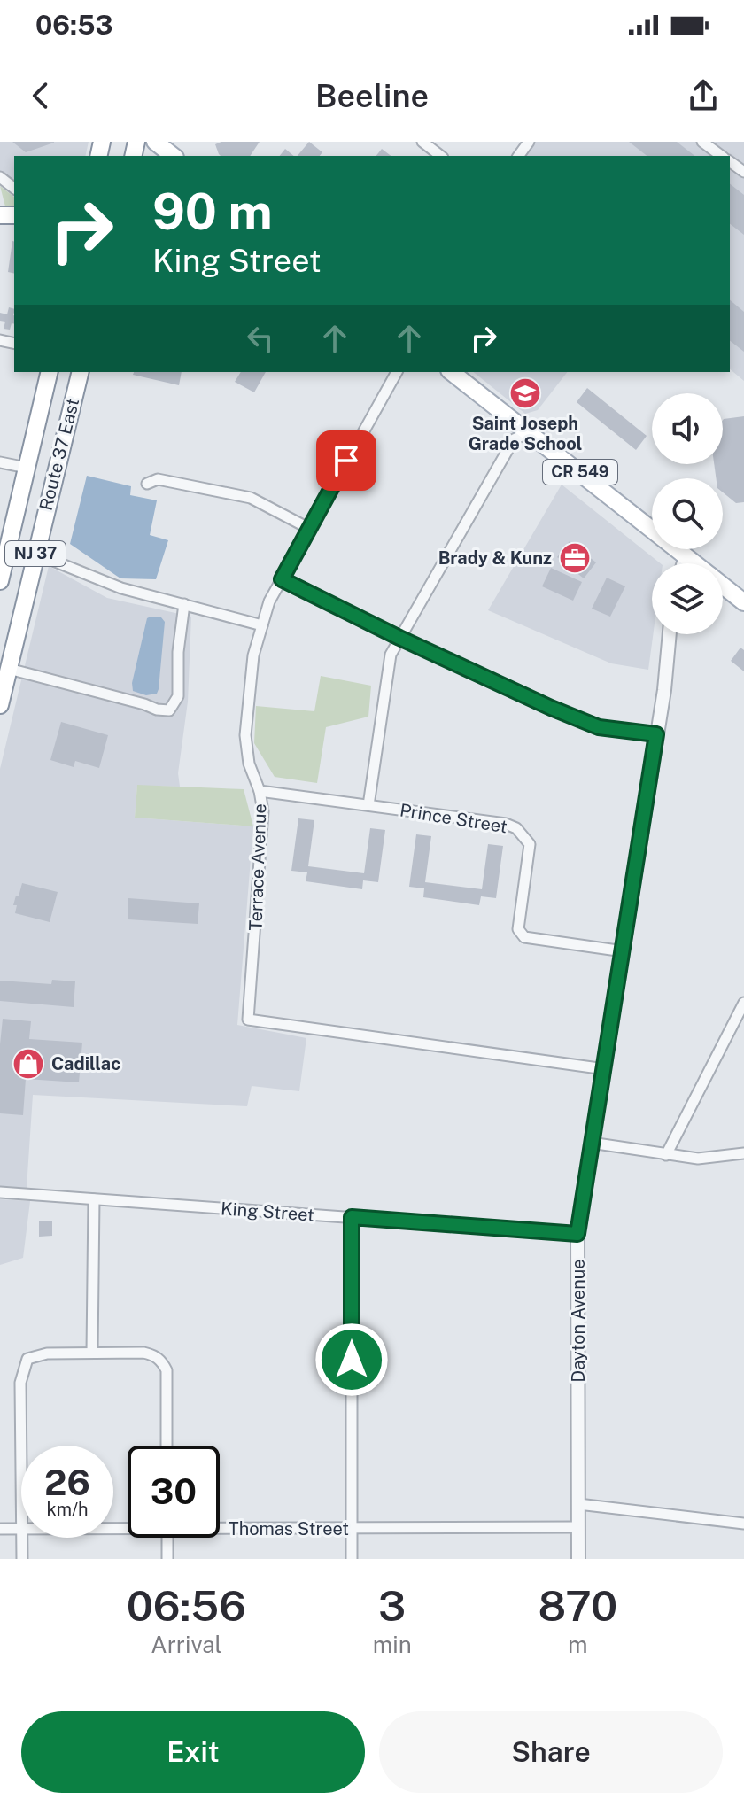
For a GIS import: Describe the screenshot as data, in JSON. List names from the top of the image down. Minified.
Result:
{"streets":{"main road":["Route 37 East","CR 549","NJ 37"],"street":["Prince Street","Terrace Avenue","King Street","Dayton Avenue","Thomas Street"]},"crossings":[["Prince Street","Terrace Avenue"],["Prince Street","Dayton Avenue"],["Terrace Avenue","Dayton Avenue"],["King Street","Dayton Avenue"],["Dayton Avenue","Thomas Street"]],"places":{"school or university":["Saint Joseph Grade School"],"office":["Brady & Kunz"],"shop":["Cadillac"]},"page":{"status":"06:53","header":"Beeline","turn":["90 m","King Street"],"speed":"26 km/h","limit":"30","eta":["06:56","Arrival","3","min","870","m"],"buttons":["Exit","Share"]}}
